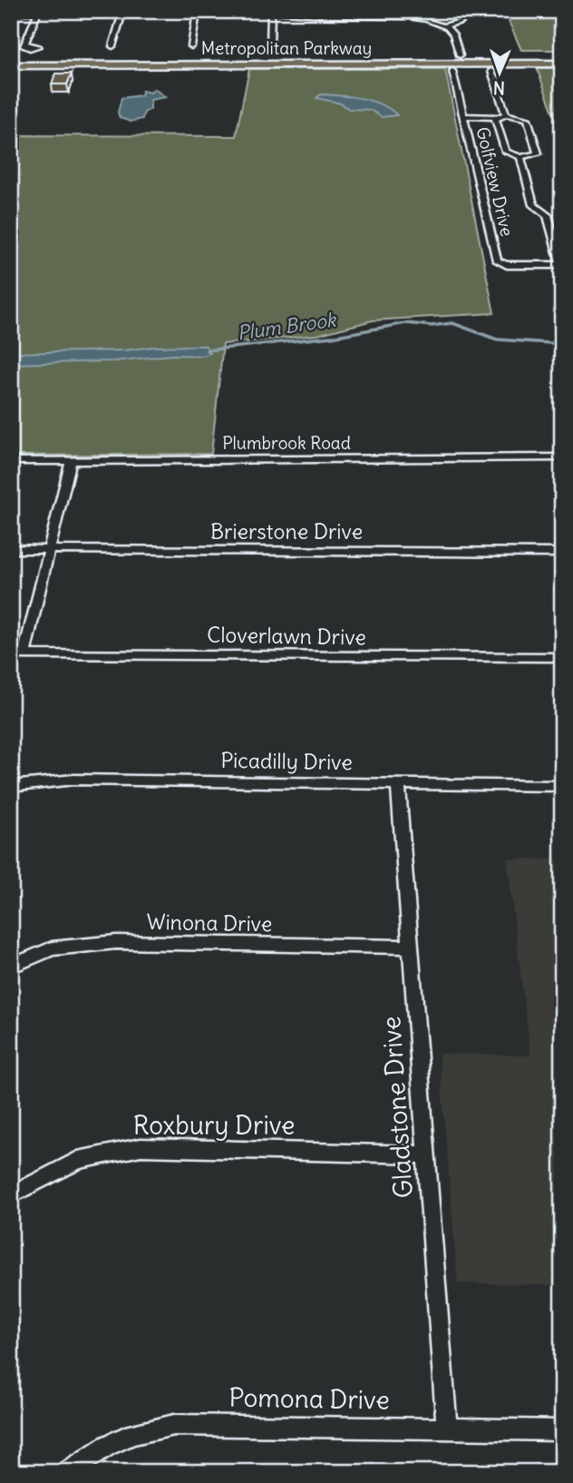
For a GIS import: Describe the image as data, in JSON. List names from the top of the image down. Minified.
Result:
{"streets":{"main road":["Metropolitan Parkway"],"street":["Golfview Drive","Plumbrook Road","Brierstone Drive","Cloverlawn Drive","Picadilly Drive","Winona Drive","Gladstone Drive","Roxbury Drive","Pomona Drive"]},"crossings":[["Picadilly Drive","Gladstone Drive"],["Winona Drive","Gladstone Drive"],["Gladstone Drive","Roxbury Drive"],["Gladstone Drive","Pomona Drive"]],"water":["Plum Brook"],"north":"bottom"}
